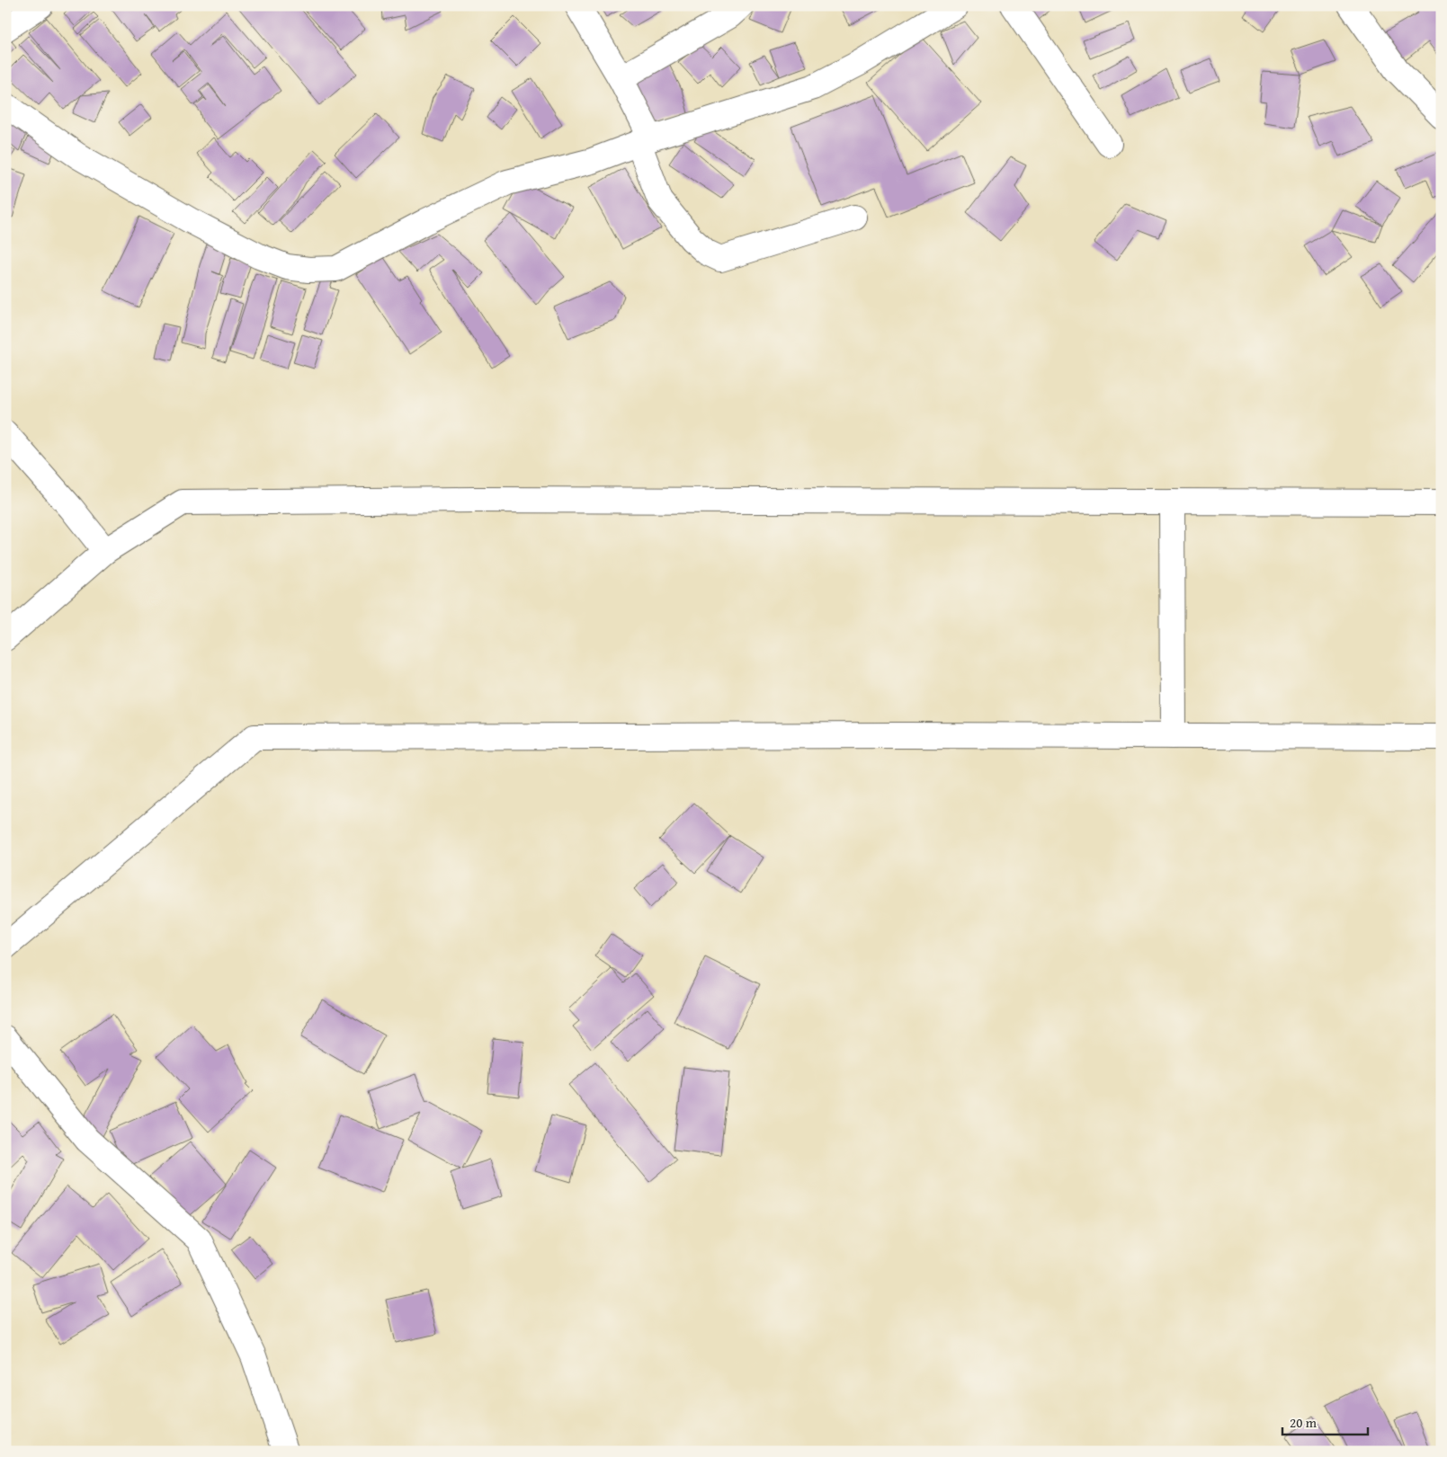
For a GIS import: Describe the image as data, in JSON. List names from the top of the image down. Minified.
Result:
{"scale_bar":"20 m"}
